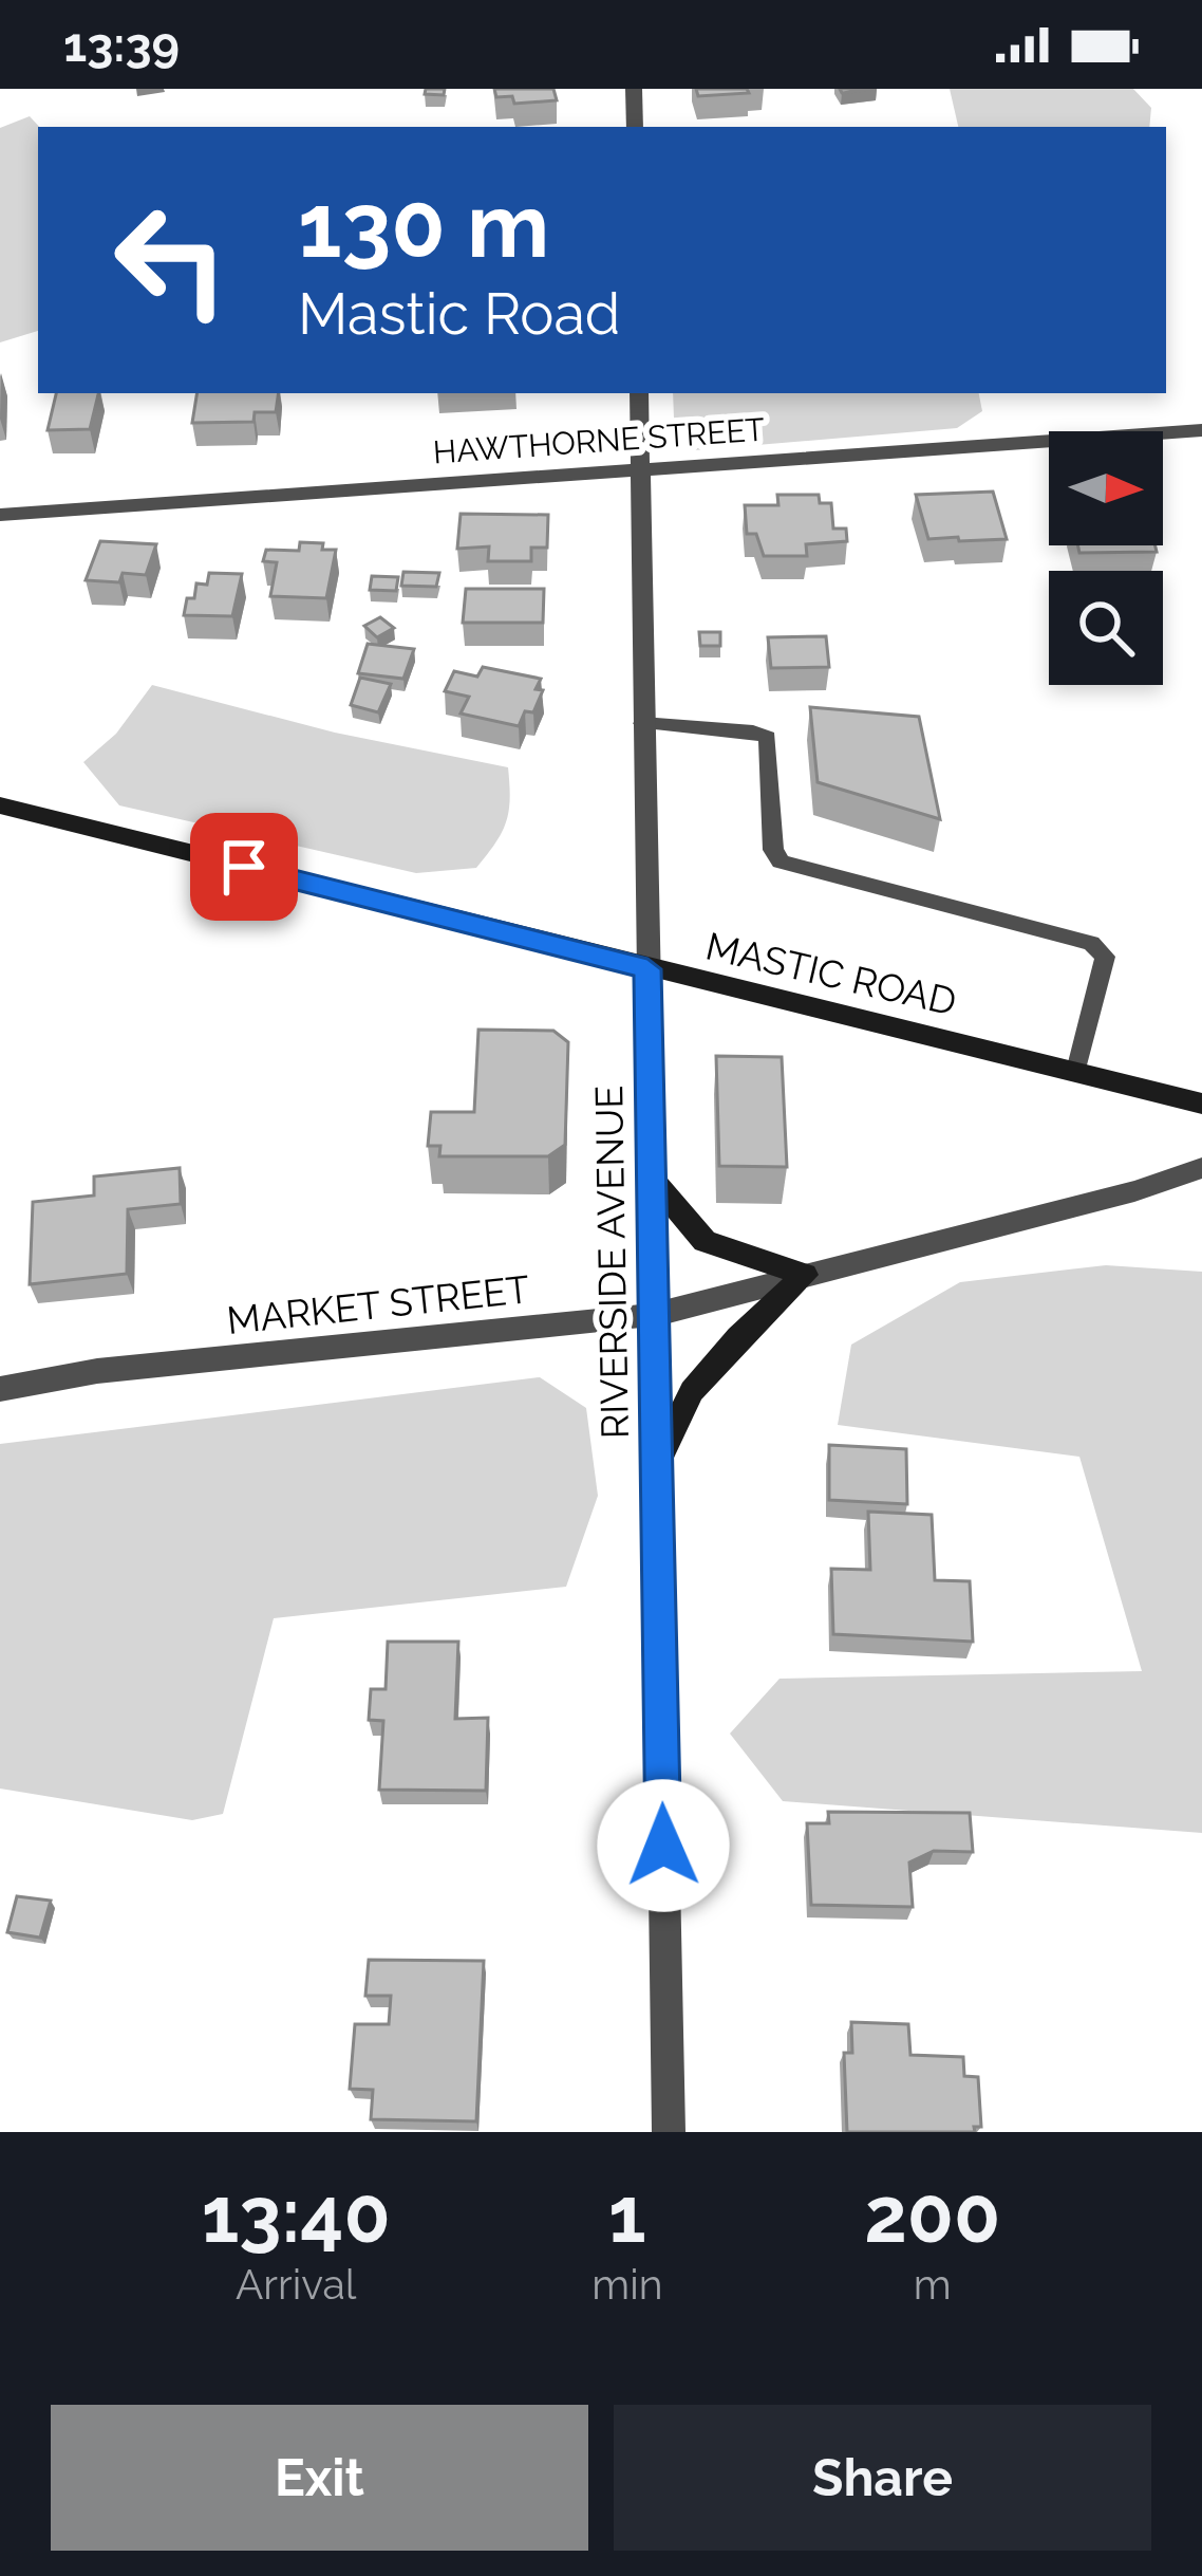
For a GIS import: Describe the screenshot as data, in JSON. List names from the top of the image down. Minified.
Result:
{"streets":{"main road":["MASTIC ROAD"],"street":["HAWTHORNE STREET","RIVERSIDE AVENUE","MARKET STREET"]},"crossings":[["HAWTHORNE STREET","RIVERSIDE AVENUE"],["MASTIC ROAD","RIVERSIDE AVENUE"],["RIVERSIDE AVENUE","MARKET STREET"]],"north":"right","page":{"status":"13:39","turn":["130 m","Mastic Road"],"eta":["13:40","Arrival","1","min","200","m"],"buttons":["Exit","Share"]}}
